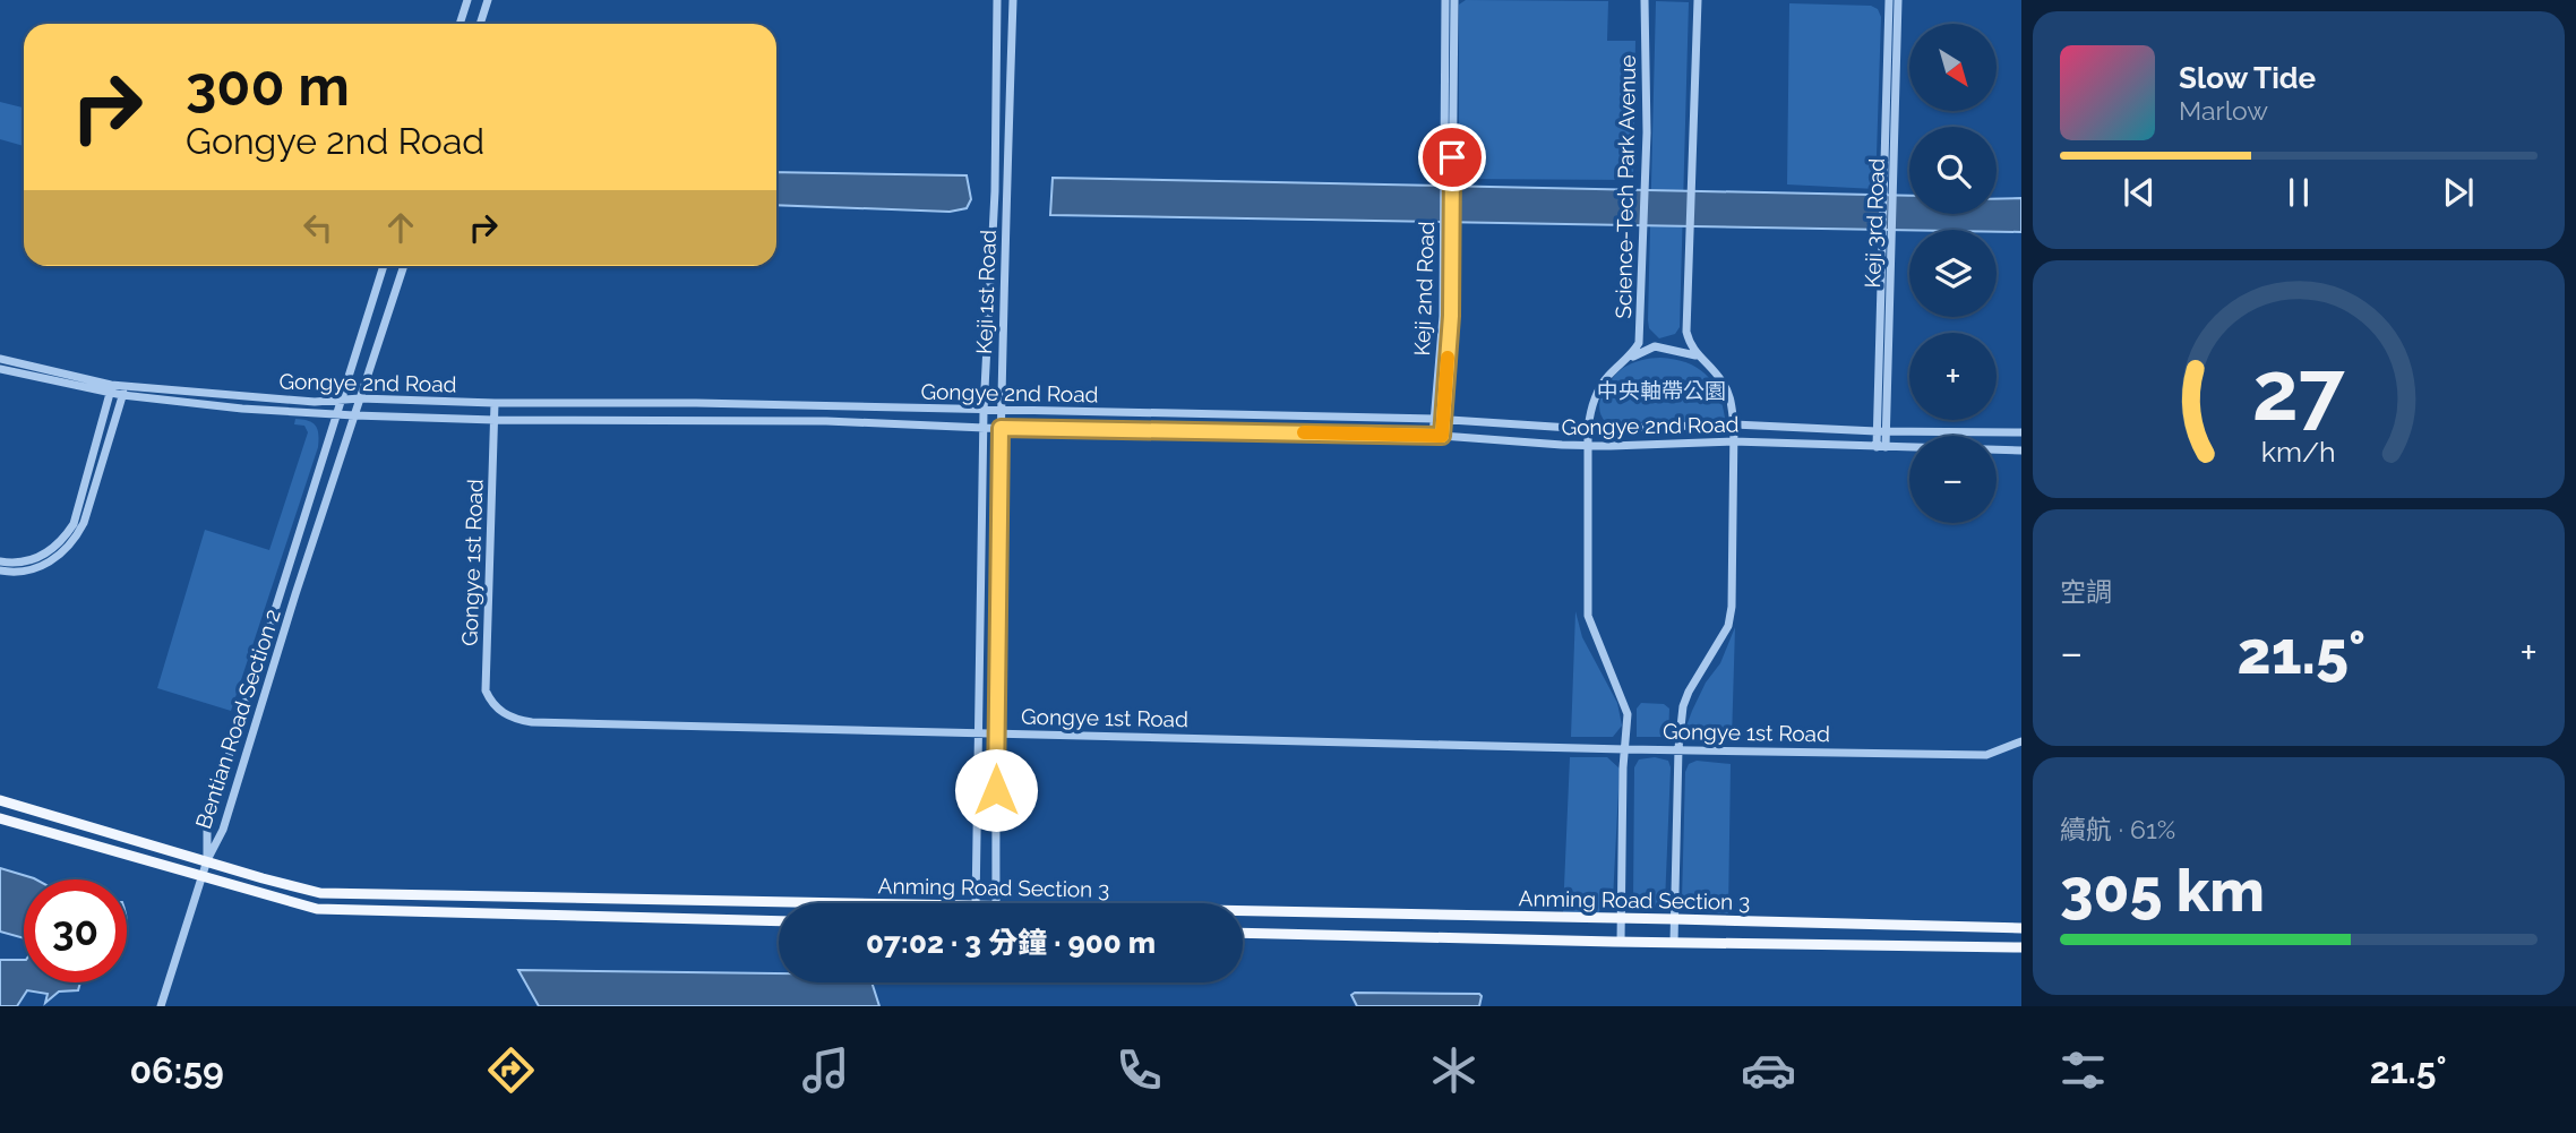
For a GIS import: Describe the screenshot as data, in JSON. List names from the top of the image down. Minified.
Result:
{"streets":{"main road":["Anming Road Section 3"],"street":["Science-Tech Park Avenue","Keji 3rd Road","Keji 2nd Road","Keji 1st Road","Gongye 2nd Road","Gongye 1st Road","Bentian Road Section 2"]},"crossings":[["Science-Tech Park Avenue","Gongye 2nd Road"],["Science-Tech Park Avenue","Gongye 1st Road"],["Science-Tech Park Avenue","Anming Road Section 3"],["Keji 3rd Road","Gongye 2nd Road"],["Keji 2nd Road","Gongye 2nd Road"],["Keji 1st Road","Gongye 2nd Road"],["Keji 1st Road","Gongye 1st Road"],["Gongye 2nd Road","Gongye 1st Road"],["Gongye 2nd Road","Bentian Road Section 2"],["Bentian Road Section 2","Anming Road Section 3"]],"parks":["中央軸帶公園"],"north":"bottom right","page":{"map_buttons":["+","−"],"turn":["300 m","Gongye 2nd Road"],"song":["Slow Tide","Marlow"],"tile":["空調",["續航 · 61%","305 km"]],"heat":["−","21.5°","+"],"limit":"30","trip":"07:02 · 3 分鐘 · 900 m","tabs":["06:59","21.5°"],"gauge":["27","km/h"]}}
